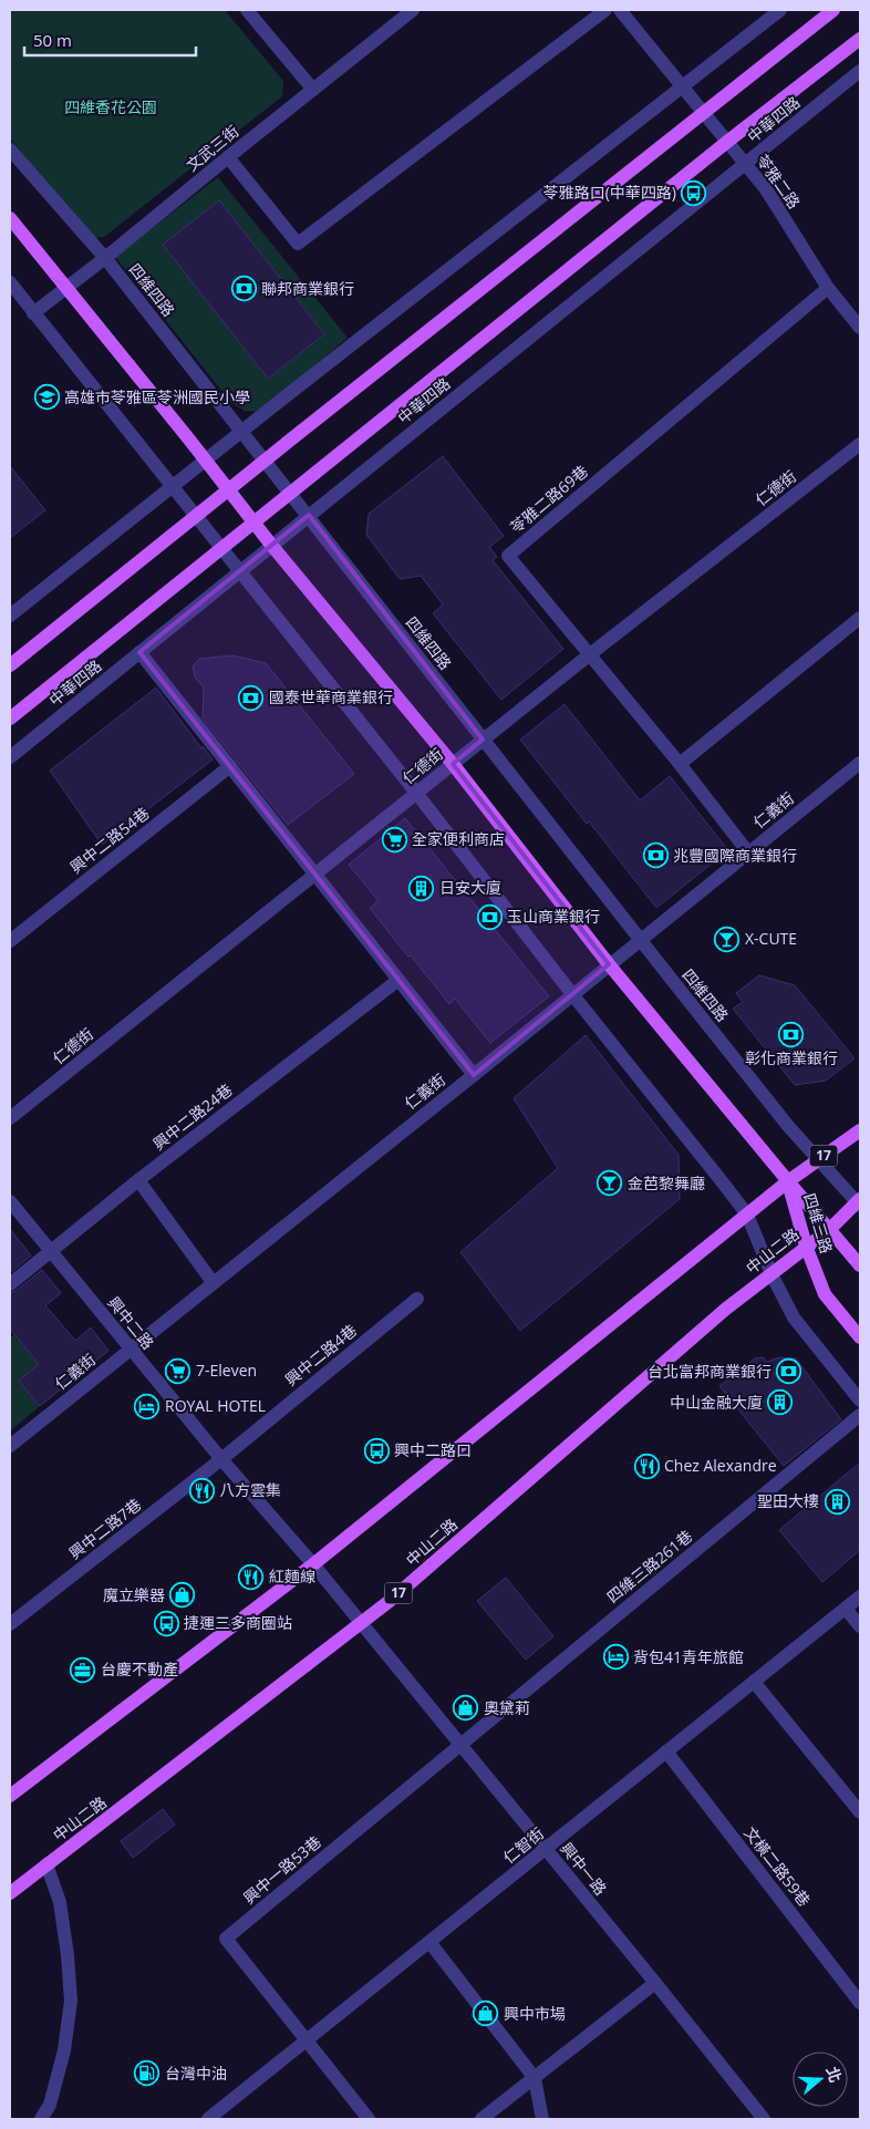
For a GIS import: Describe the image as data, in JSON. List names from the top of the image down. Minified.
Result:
{"streets":{"main road":["中華四路","17","四維三路","中山二路"],"street":["文武三街","苓雅二路","四維四路","仁德街","苓雅二路69巷","仁義街","興中二路54巷","興中二路24巷","興中二路","興中二路4巷","興中二路7巷","四維三路261巷","仁智街","文橫二路59巷","興中一路","興中一路53巷"]},"crossings":[["中華四路","苓雅二路"],["中華四路","四維四路"],["文武三街","四維四路"],["苓雅二路","苓雅二路69巷"],["四維四路","仁德街"],["四維四路","仁義街"],["四維四路","17"],["四維四路","四維三路"],["仁德街","苓雅二路69巷"],["苓雅二路69巷","仁義街"],["仁義街","興中二路"],["興中二路24巷","興中二路"],["17","四維三路"],["17","興中二路"],["17","興中一路"],["四維三路","中山二路"],["中山二路","興中一路"],["興中二路","興中二路4巷"],["興中二路","興中二路7巷"],["興中二路","興中一路"],["興中二路4巷","興中二路7巷"],["四維三路261巷","興中一路"],["四維三路261巷","興中一路53巷"],["仁智街","文橫二路59巷"],["仁智街","興中一路"],["仁智街","興中一路53巷"],["興中一路","興中一路53巷"]],"parks":["四維香花公園"],"places":{"bus stop":["苓雅路口(中華四路)","興中二路口","捷運三多商圈站"],"bank":["聯邦商業銀行","國泰世華商業銀行","兆豐國際商業銀行","玉山商業銀行","彰化商業銀行","台北富邦商業銀行"],"school or university":["高雄市苓雅區苓洲國民小學"],"supermarket":["全家便利商店","7-Eleven"],"building":["日安大廈","中山金融大廈","聖田大樓"],"bar":["X-CUTE","金芭黎舞廳"],"hotel":["ROYAL HOTEL","背包41青年旅館"],"restaurant":["Chez Alexandre","八方雲集","紅麵線"],"shop":["魔立樂器","奧黛莉","興中市場"],"office":["台慶不動產"],"fuel station":["台灣中油"]},"scale_bar":"50 m","north":"right"}
